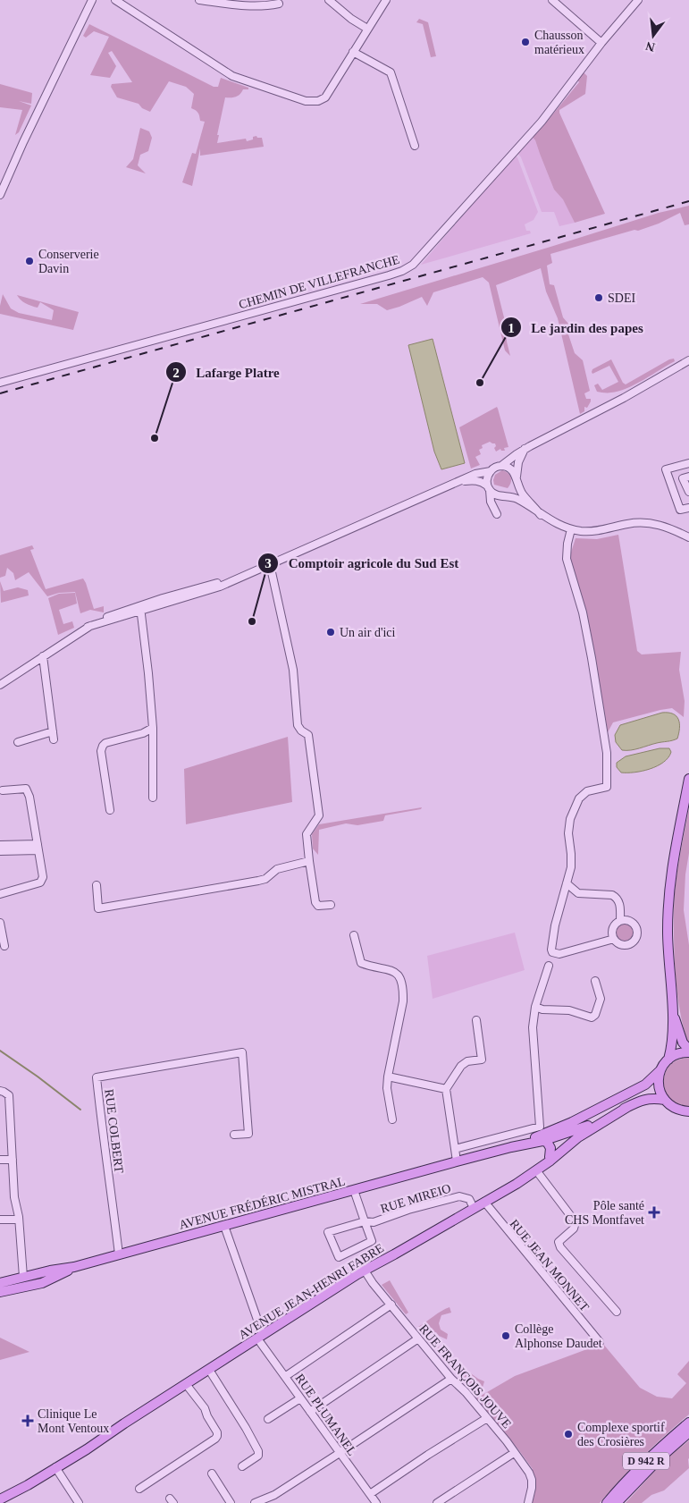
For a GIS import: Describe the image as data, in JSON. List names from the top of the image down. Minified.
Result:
{"streets":{"main road":["AVENUE FRÉDÉRIC MISTRAL","AVENUE JEAN-HENRI FABRE","D 942 R"],"street":["CHEMIN DE VILLEFRANCHE","RUE COLBERT","RUE MIREIO","RUE JEAN MONNET","RUE FRANÇOIS JOUVE","RUE PLUMANEL"]},"crossings":[["RUE COLBERT","AVENUE FRÉDÉRIC MISTRAL"],["RUE MIREIO","AVENUE JEAN-HENRI FABRE"],["AVENUE FRÉDÉRIC MISTRAL","RUE PLUMANEL"],["RUE JEAN MONNET","AVENUE JEAN-HENRI FABRE"],["AVENUE JEAN-HENRI FABRE","RUE FRANÇOIS JOUVE"],["AVENUE JEAN-HENRI FABRE","RUE PLUMANEL"]],"places":{"other":["Chausson matérieux","Conserverie Davin","SDEI","Le jardin des papes","Lafarge Platre","Comptoir agricole du Sud Est","Un air d'ici","Collège Alphonse Daudet","Complexe sportif des Crosières"],"health":["Pôle santé CHS Montfavet","Clinique Le Mont Ventoux"]},"north":"bottom"}
